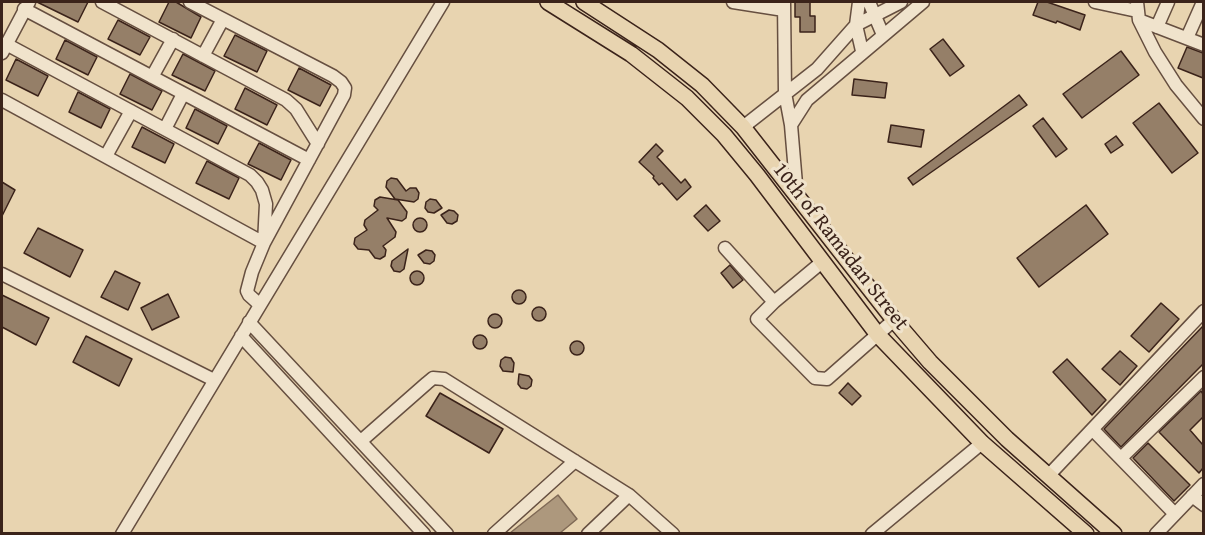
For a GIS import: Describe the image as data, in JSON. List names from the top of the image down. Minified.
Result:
{"streets":{"main road":["10th of Ramadan Street"]}}
